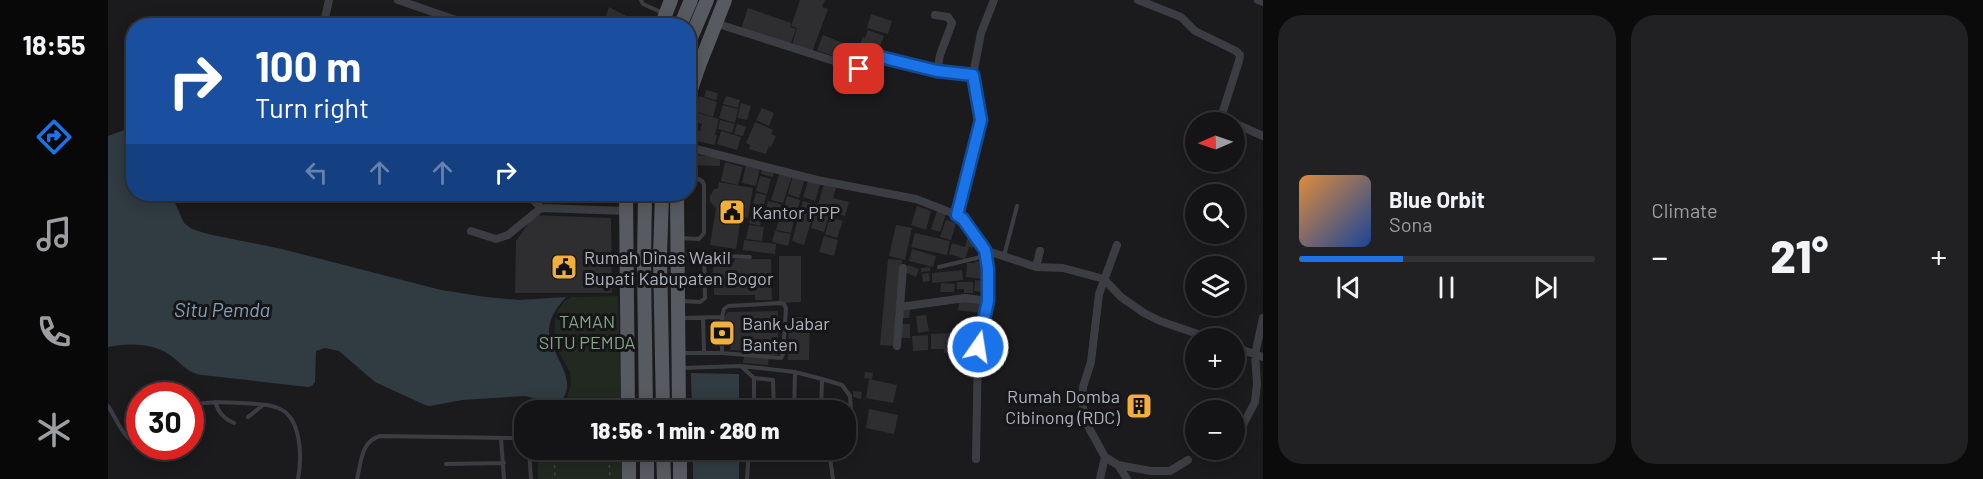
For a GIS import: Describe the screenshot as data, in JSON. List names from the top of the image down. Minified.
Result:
{"water":["Situ Pemda"],"parks":["TAMAN SITU PEMDA"],"places":{"public building":["Kantor PPP","Rumah Dinas Wakil Bupati Kabupaten Bogor"],"bank":["Bank Jabar Banten"],"building":["Rumah Domba Cibinong (RDC)"]},"north":"left","page":{"tabs":"18:55","tile":"Climate","turn":["100 m","Turn right"],"map_buttons":["+","−"],"song":["Blue Orbit","Sona"],"heat":["−","21°","+"],"limit":"30","trip":"18:56 · 1 min · 280 m"}}
